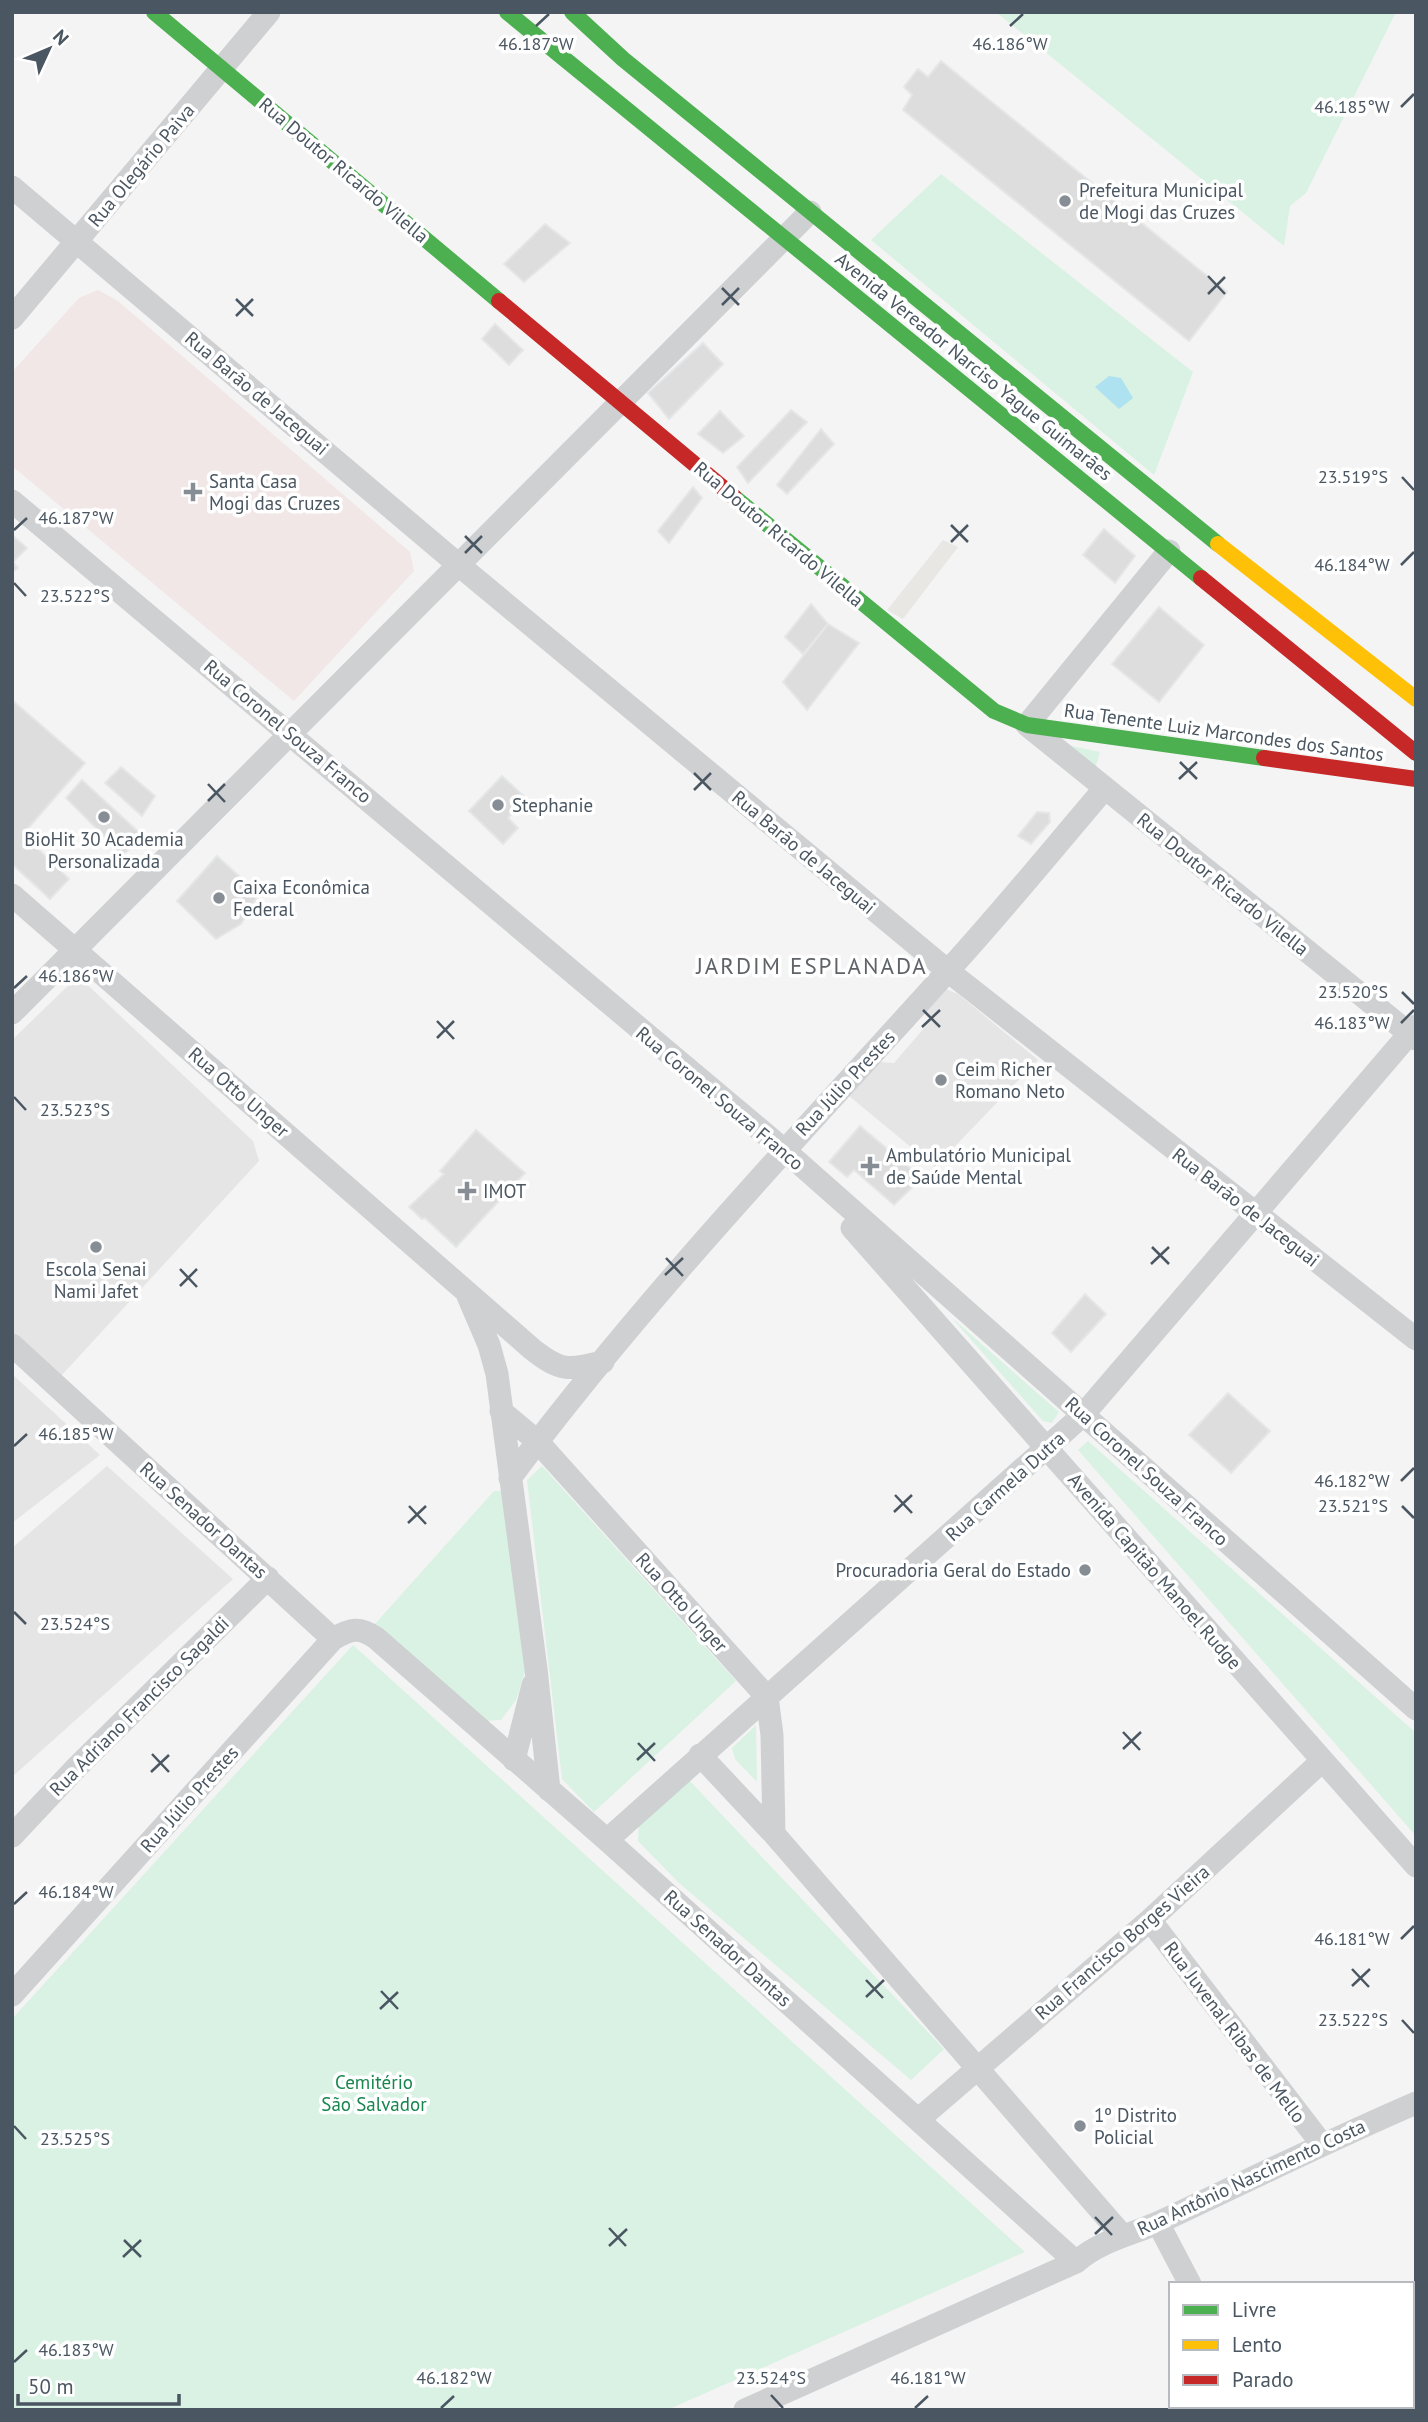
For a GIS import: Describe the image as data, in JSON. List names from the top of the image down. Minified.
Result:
{"streets":{"main road":["Rua Doutor Ricardo Vilella","Avenida Vereador Narciso Yague Guimarães","Rua Tenente Luiz Marcondes dos Santos"],"street":["Rua Olegário Paiva","Rua Barão de Jaceguai","Rua Coronel Souza Franco","Rua Júlio Prestes","Rua Otto Unger","Rua Carmela Dutra","Rua Senador Dantas","Avenida Capitão Manoel Rudge","Rua Adriano Francisco Sagaldi","Rua Francisco Borges Vieira","Rua Juvenal Ribas de Mello","Rua Antônio Nascimento Costa"]},"crossings":[["Rua Olegário Paiva","Rua Doutor Ricardo Vilella"],["Rua Olegário Paiva","Rua Barão de Jaceguai"],["Rua Doutor Ricardo Vilella","Rua Tenente Luiz Marcondes dos Santos"],["Rua Doutor Ricardo Vilella","Rua Júlio Prestes"],["Rua Doutor Ricardo Vilella","Rua Carmela Dutra"],["Rua Barão de Jaceguai","Rua Júlio Prestes"],["Rua Barão de Jaceguai","Rua Carmela Dutra"],["Rua Coronel Souza Franco","Rua Júlio Prestes"],["Rua Coronel Souza Franco","Rua Carmela Dutra"],["Rua Coronel Souza Franco","Avenida Capitão Manoel Rudge"],["Rua Júlio Prestes","Rua Otto Unger"],["Rua Júlio Prestes","Rua Senador Dantas"],["Rua Júlio Prestes","Avenida Capitão Manoel Rudge"],["Rua Otto Unger","Rua Carmela Dutra"],["Rua Otto Unger","Rua Senador Dantas"],["Rua Carmela Dutra","Rua Senador Dantas"],["Rua Carmela Dutra","Avenida Capitão Manoel Rudge"],["Rua Senador Dantas","Rua Adriano Francisco Sagaldi"],["Rua Senador Dantas","Rua Francisco Borges Vieira"],["Rua Senador Dantas","Rua Antônio Nascimento Costa"],["Avenida Capitão Manoel Rudge","Rua Francisco Borges Vieira"],["Rua Francisco Borges Vieira","Rua Juvenal Ribas de Mello"],["Rua Juvenal Ribas de Mello","Rua Antônio Nascimento Costa"]],"districts":["JARDIM ESPLANADA"],"parks":["Cemitério São Salvador"],"places":{"other":["Prefeitura Municipal de Mogi das Cruzes","Stephanie","BioHit 30 Academia Personalizada","Caixa Econômica Federal","Ceim Richer Romano Neto","Escola Senai Nami Jafet","Procuradoria Geral do Estado","1º Distrito Policial"],"health":["Santa Casa Mogi das Cruzes","Ambulatório Municipal de Saúde Mental","IMOT"]},"legend":["Livre","Lento","Parado"],"scale_bar":"50 m","north":"top right","coordinates":["46.187°W","46.186°W","46.185°W","23.519°S","46.184°W","23.522°S","23.520°S","46.183°W","23.523°S","46.182°W","23.521°S","23.524°S","46.181°W","23.525°S"]}
